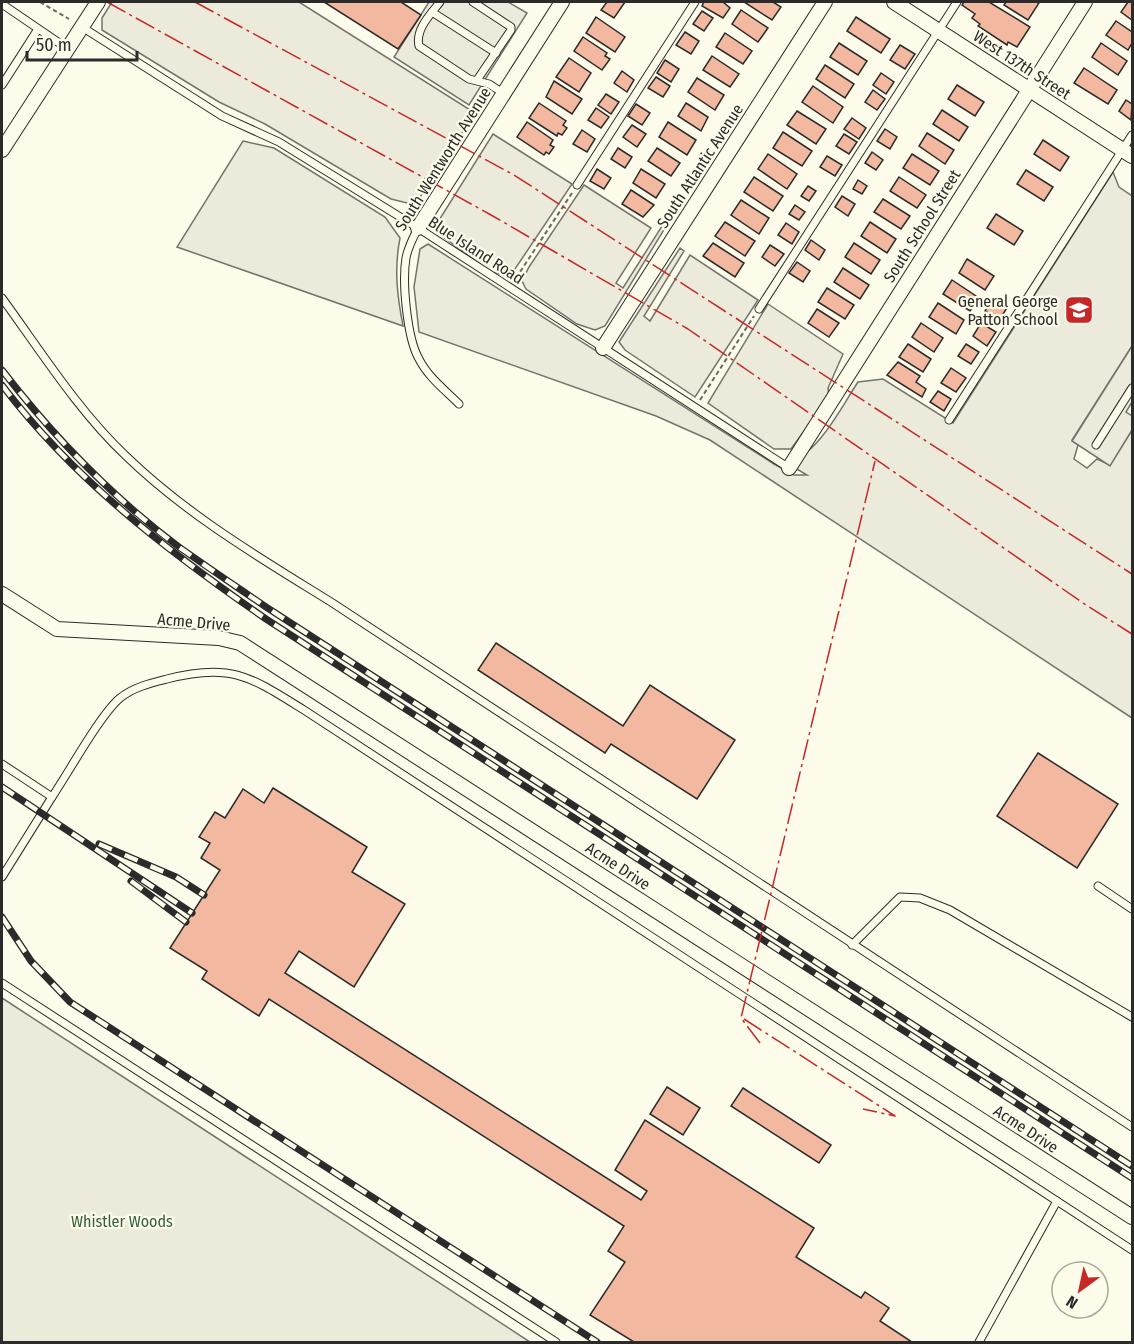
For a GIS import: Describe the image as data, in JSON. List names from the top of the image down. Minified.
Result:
{"streets":{"street":["West 137th Street","South Wentworth Avenue","South Atlantic Avenue","South School Street","Acme Drive"],"lane":["Blue Island Road"]},"crossings":[["West 137th Street","South School Street"],["South Wentworth Avenue","Blue Island Road"],["South Atlantic Avenue","Blue Island Road"],["South School Street","Blue Island Road"]],"parks":["Whistler Woods"],"places":{"school or university":["General George Patton School"]},"scale_bar":"50 m","north":"bottom left"}
